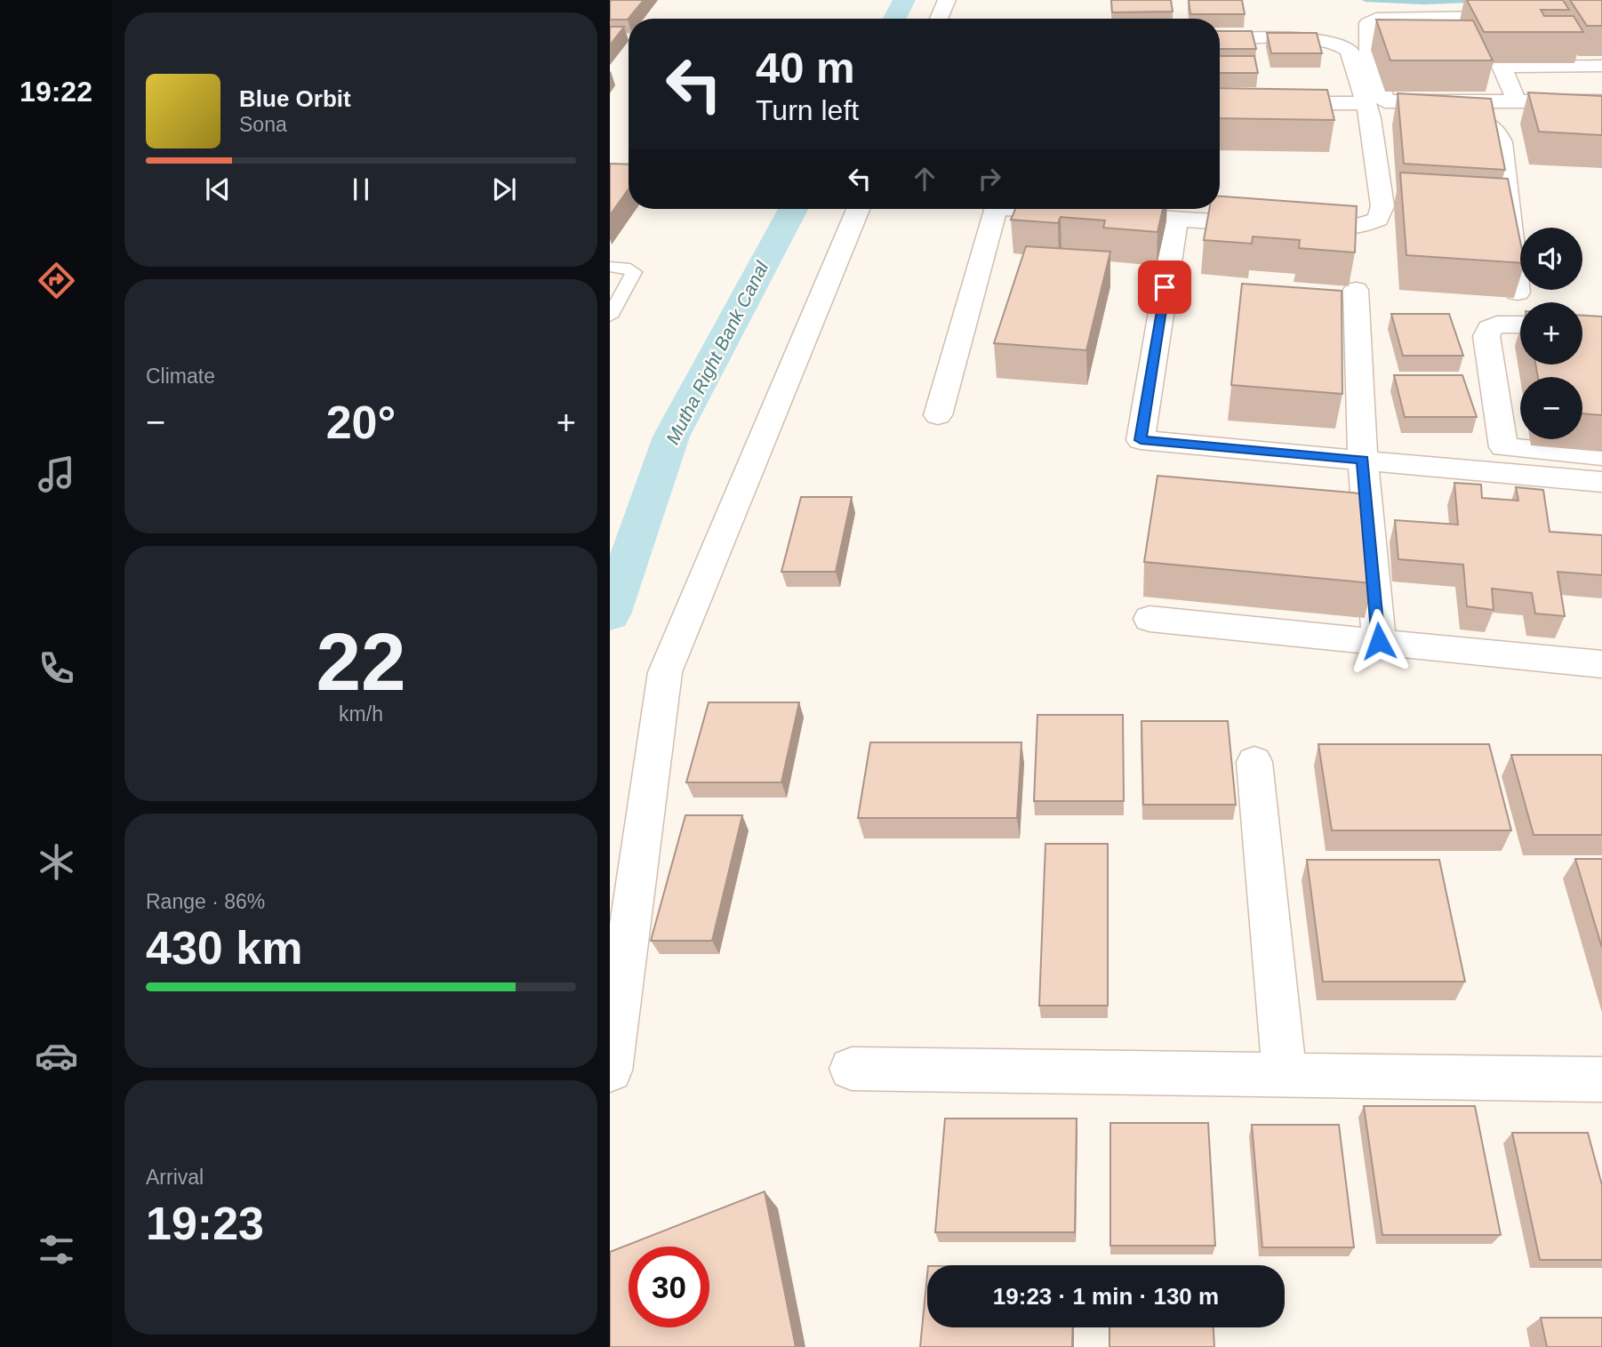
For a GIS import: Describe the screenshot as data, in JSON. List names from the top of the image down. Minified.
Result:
{"water":["Mutha Right Bank Canal"],"page":{"tabs":"19:22","turn":["40 m","Turn left"],"song":["Blue Orbit","Sona"],"map_buttons":["+","−"],"tile":["Climate",["22","km/h"],["Range · 86%","430 km"],["Arrival","19:23"]],"heat":["−","20°","+"],"limit":"30","trip":"19:23 · 1 min · 130 m"}}
